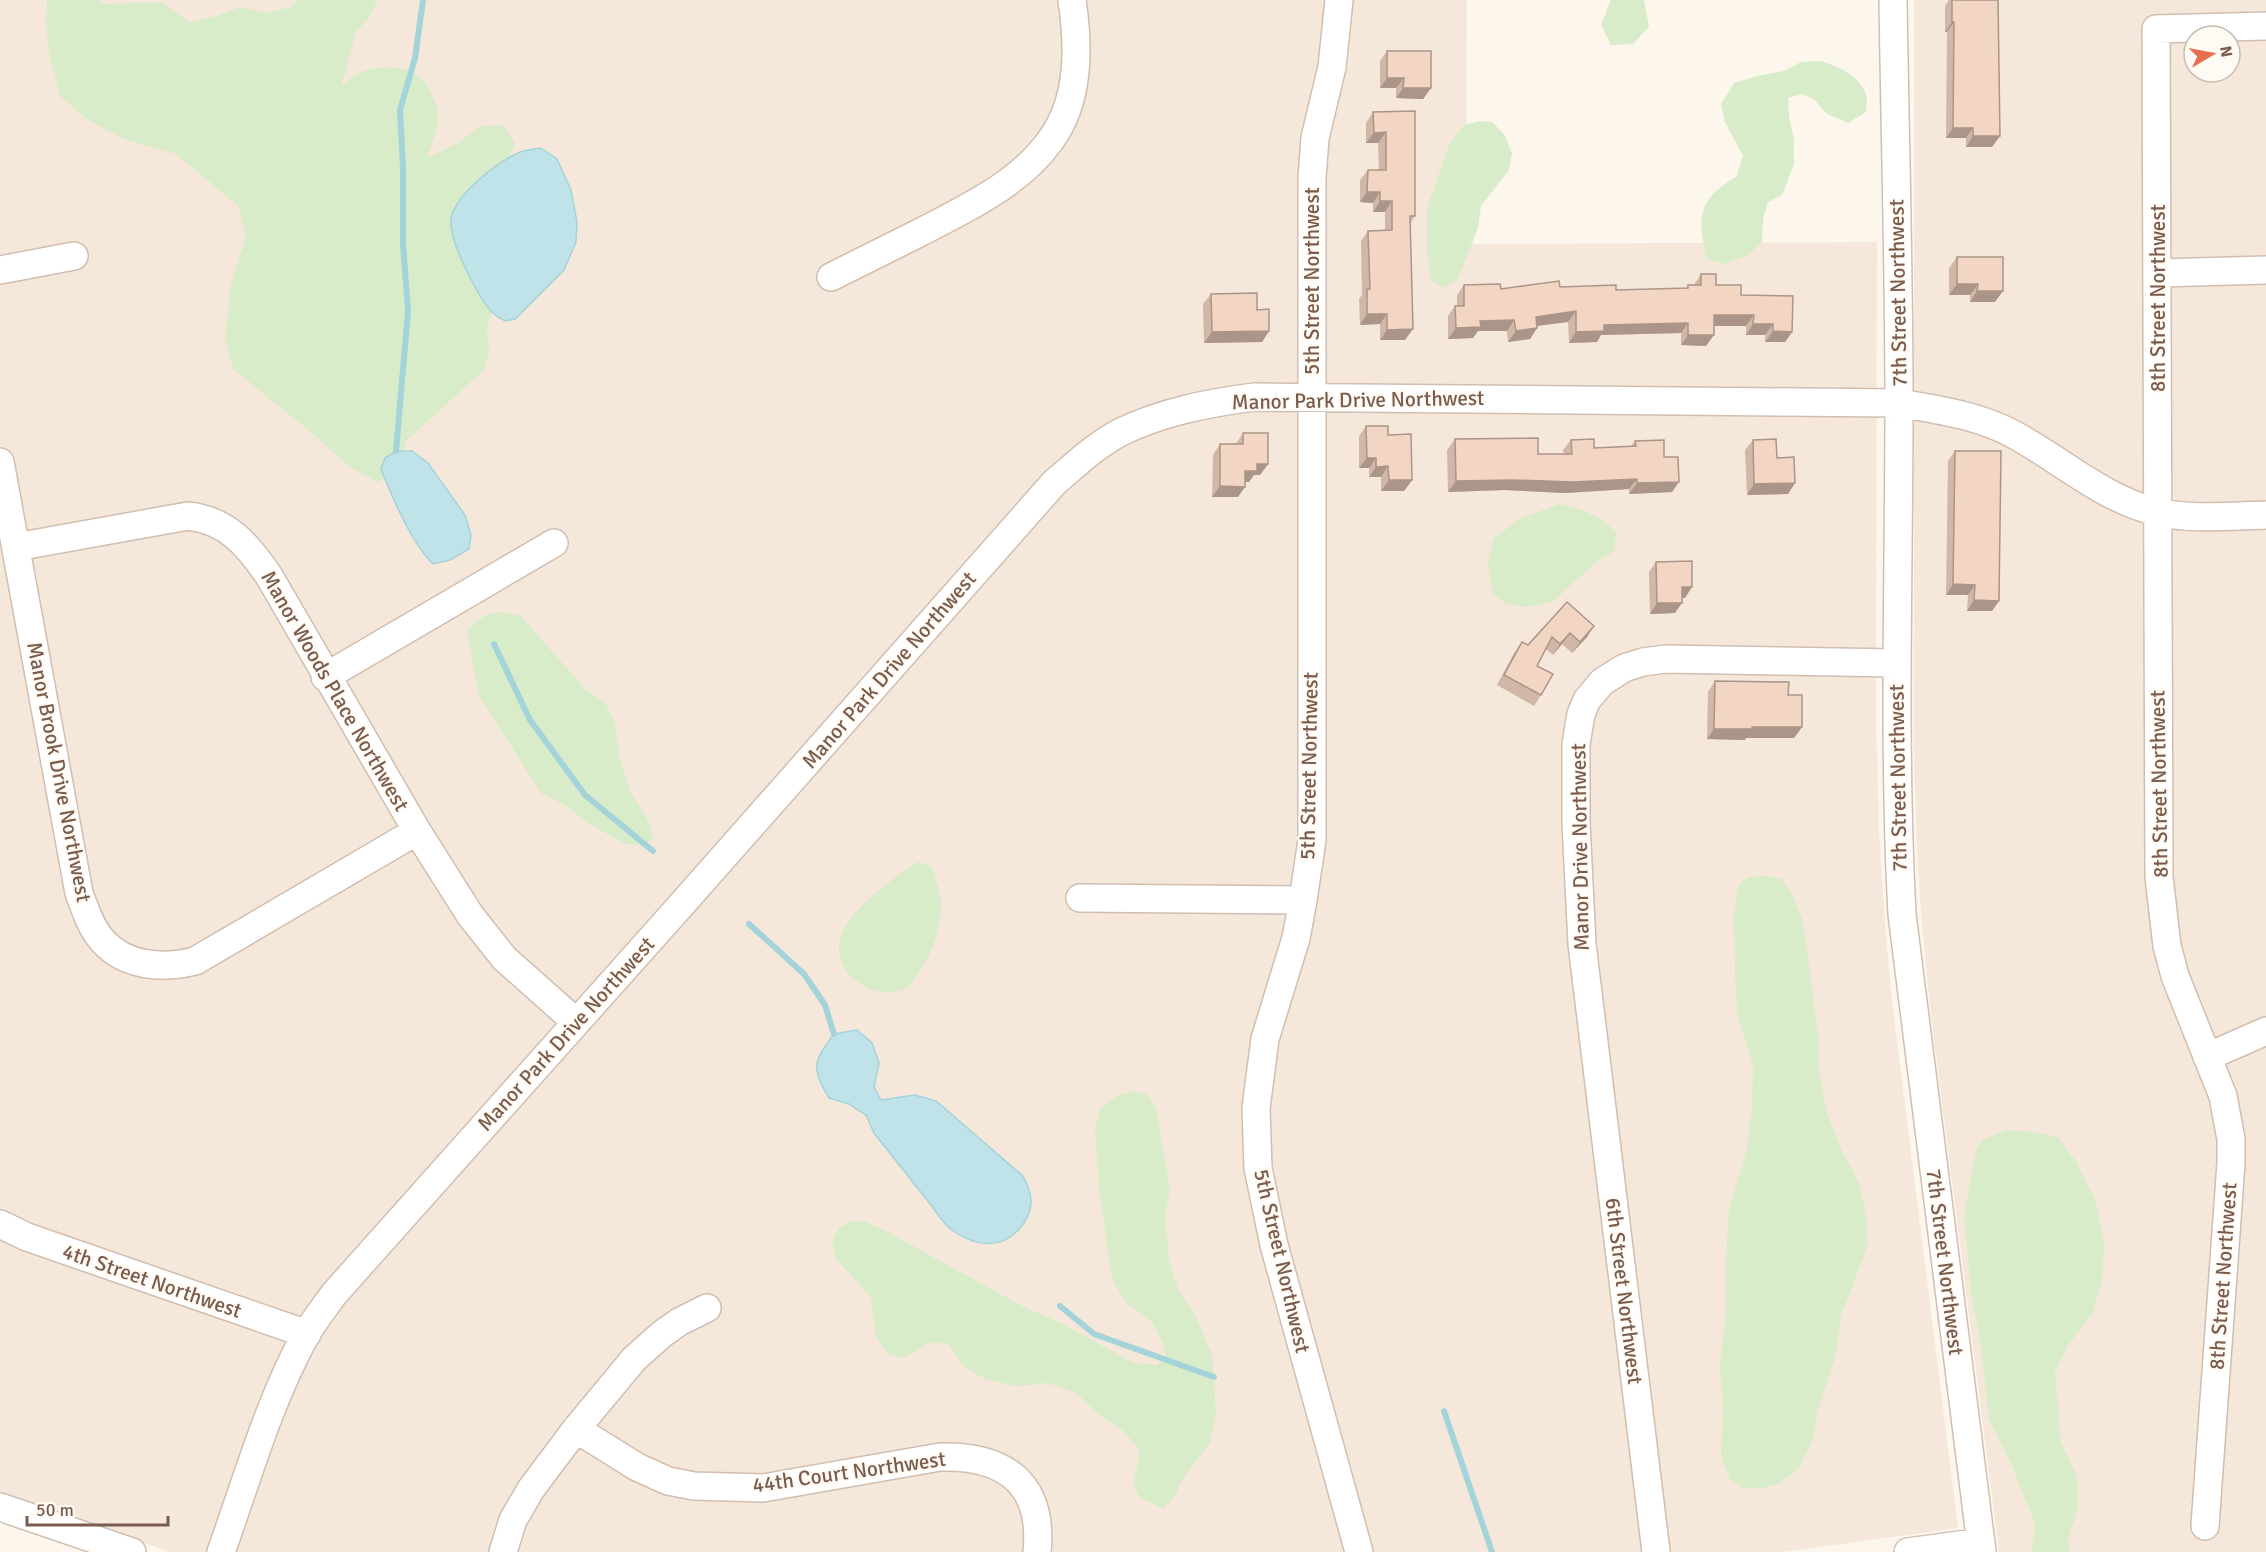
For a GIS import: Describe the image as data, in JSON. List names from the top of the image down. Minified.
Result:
{"streets":{"street":["5th Street Northwest","7th Street Northwest","8th Street Northwest","Manor Park Drive Northwest","Manor Woods Place Northwest","Manor Brook Drive Northwest","Manor Drive Northwest","4th Street Northwest","6th Street Northwest","44th Court Northwest"]},"crossings":[["5th Street Northwest","Manor Park Drive Northwest"],["7th Street Northwest","Manor Park Drive Northwest"],["7th Street Northwest","Manor Drive Northwest"],["8th Street Northwest","Manor Park Drive Northwest"],["Manor Park Drive Northwest","Manor Woods Place Northwest"],["Manor Park Drive Northwest","4th Street Northwest"],["Manor Woods Place Northwest","Manor Brook Drive Northwest"],["Manor Drive Northwest","6th Street Northwest"]],"scale_bar":"50 m","north":"right"}
